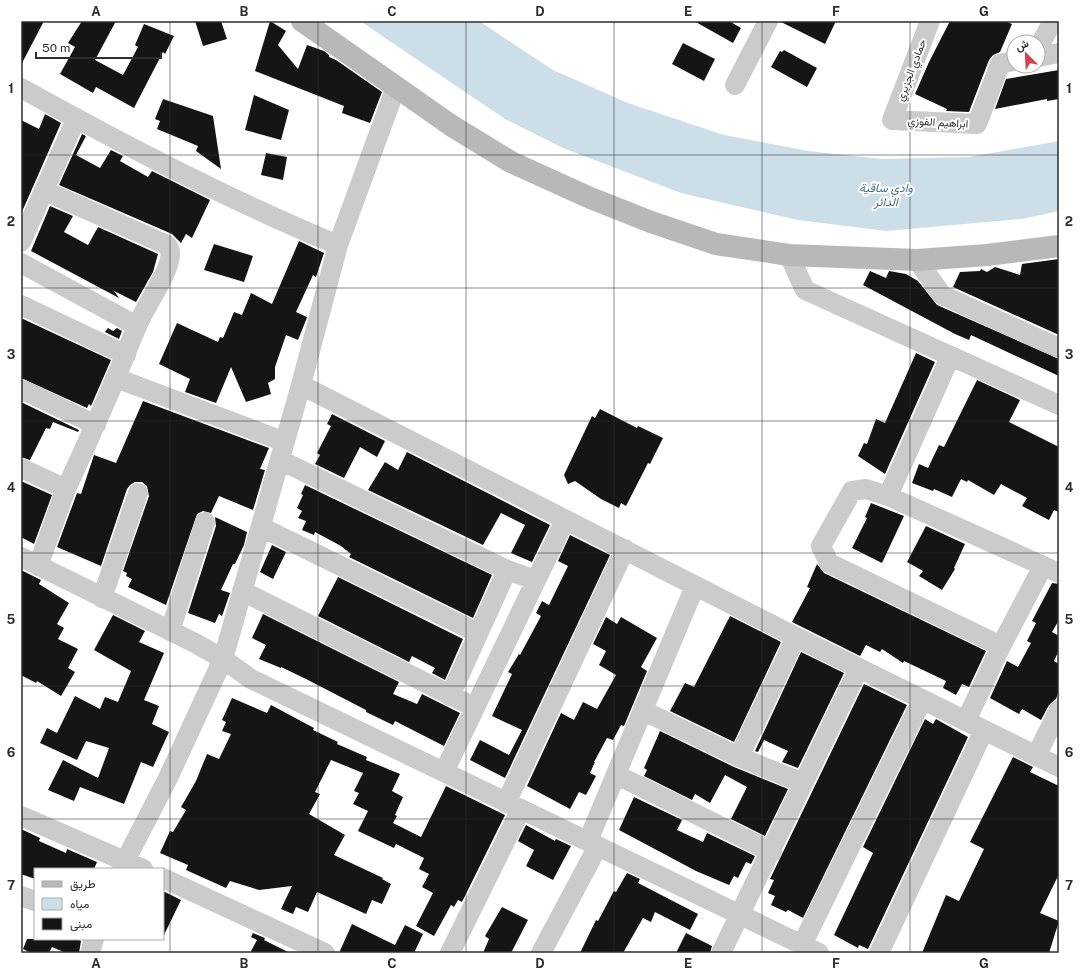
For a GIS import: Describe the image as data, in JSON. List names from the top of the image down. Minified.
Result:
{"streets":{"street":["حمادي الجزيري","ابراهيم الفوزي"]},"crossings":[["حمادي الجزيري","ابراهيم الفوزي"]],"water":["وادي ساقية الدائر"],"legend":["طريق","مياه","مبنى"],"scale_bar":"50 m","north":"top left","grid":{"columns":["A","B","C","D","E","F","G"],"rows":["1","2","3","4","5","6","7"]}}
